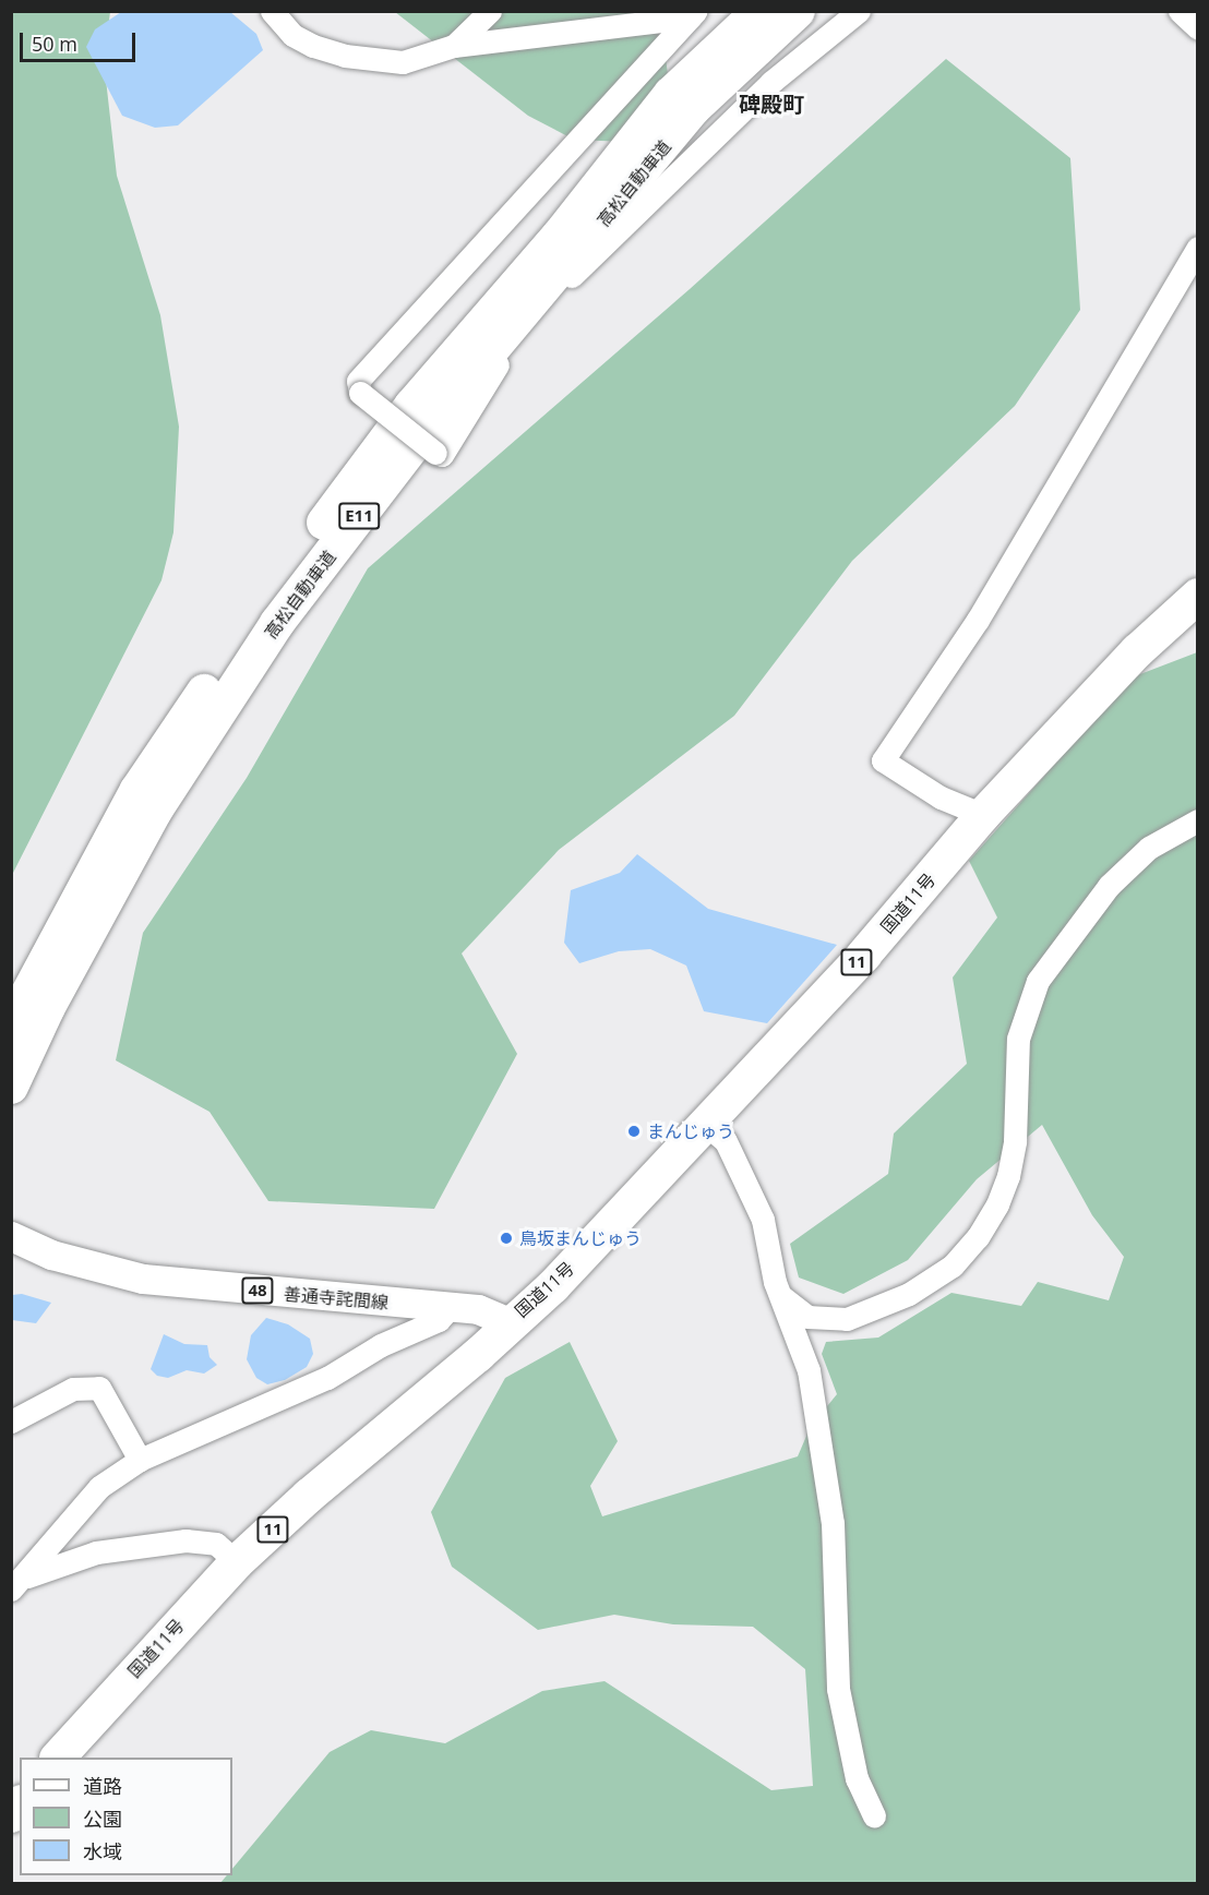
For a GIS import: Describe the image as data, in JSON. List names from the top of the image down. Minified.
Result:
{"streets":{"highway":["高松自動車道","E11","国道11号","11"],"main road":["48","善通寺詫間線"]},"crossings":[["国道11号","善通寺詫間線"]],"districts":["碑殿町"],"places":["まんじゅう","鳥坂まんじゅう"],"legend":["道路","公園","水域"],"scale_bar":"50 m"}
